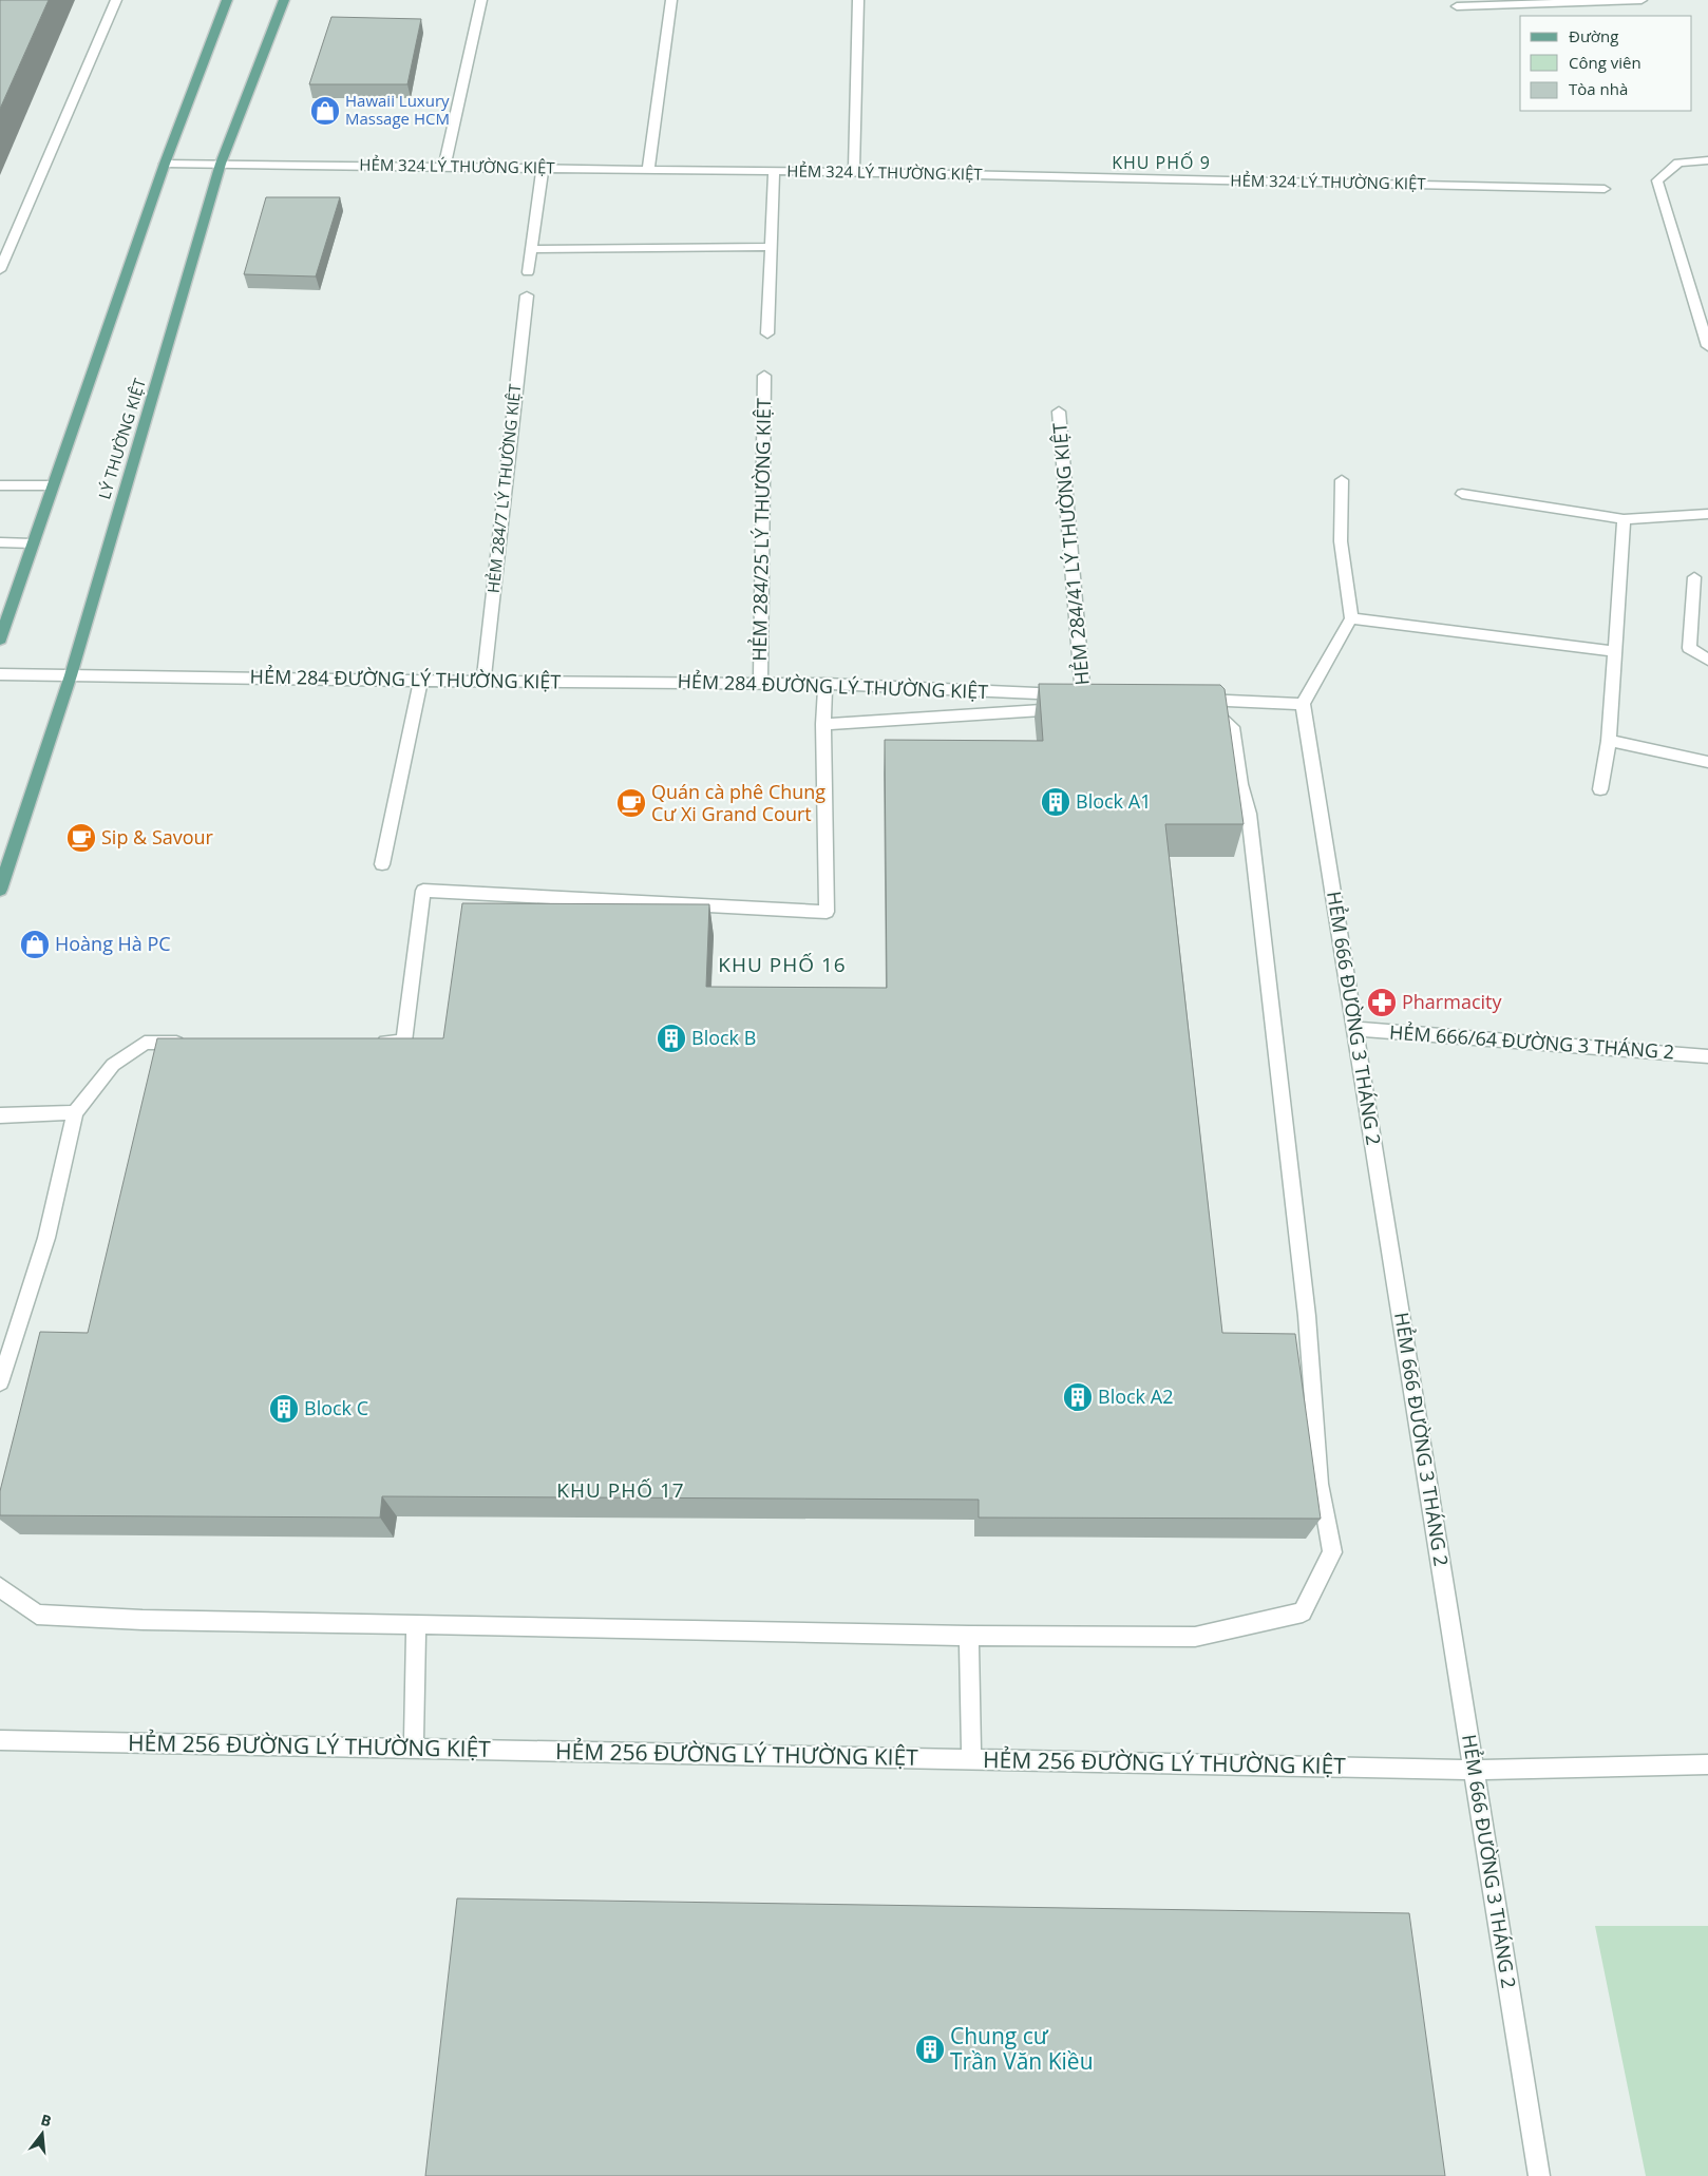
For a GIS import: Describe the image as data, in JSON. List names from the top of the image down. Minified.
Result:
{"streets":{"main road":["LÝ THƯỜNG KIỆT"],"street":["HẺM 324 LÝ THƯỜNG KIỆT","HẺM 284/7 LÝ THƯỜNG KIỆT","HẺM 284/25 LÝ THƯỜNG KIỆT","HẺM 284/41 LÝ THƯỜNG KIỆT","HẺM 284 ĐƯỜNG LÝ THƯỜNG KIỆT","HẺM 666 ĐƯỜNG 3 THÁNG 2","HẺM 666/64 ĐƯỜNG 3 THÁNG 2","HẺM 256 ĐƯỜNG LÝ THƯỜNG KIỆT"]},"crossings":[["HẺM 324 LÝ THƯỜNG KIỆT","LÝ THƯỜNG KIỆT"],["LÝ THƯỜNG KIỆT","HẺM 284 ĐƯỜNG LÝ THƯỜNG KIỆT"],["HẺM 284/7 LÝ THƯỜNG KIỆT","HẺM 284 ĐƯỜNG LÝ THƯỜNG KIỆT"],["HẺM 284/25 LÝ THƯỜNG KIỆT","HẺM 284 ĐƯỜNG LÝ THƯỜNG KIỆT"],["HẺM 284/41 LÝ THƯỜNG KIỆT","HẺM 284 ĐƯỜNG LÝ THƯỜNG KIỆT"],["HẺM 666 ĐƯỜNG 3 THÁNG 2","HẺM 666/64 ĐƯỜNG 3 THÁNG 2"],["HẺM 666 ĐƯỜNG 3 THÁNG 2","HẺM 256 ĐƯỜNG LÝ THƯỜNG KIỆT"]],"districts":["KHU PHỐ 9","KHU PHỐ 16","KHU PHỐ 17"],"places":{"shop":["Hawaii Luxury Massage HCM","Hoàng Hà PC"],"building":["Block A1","Block B","Block A2","Block C","Chung cư Trần Văn Kiều"],"cafe":["Quán cà phê Chung Cư Xi Grand Court","Sip & Savour"],"pharmacy":["Pharmacity"]},"legend":["Đường","Công viên","Tòa nhà"],"north":"top"}
